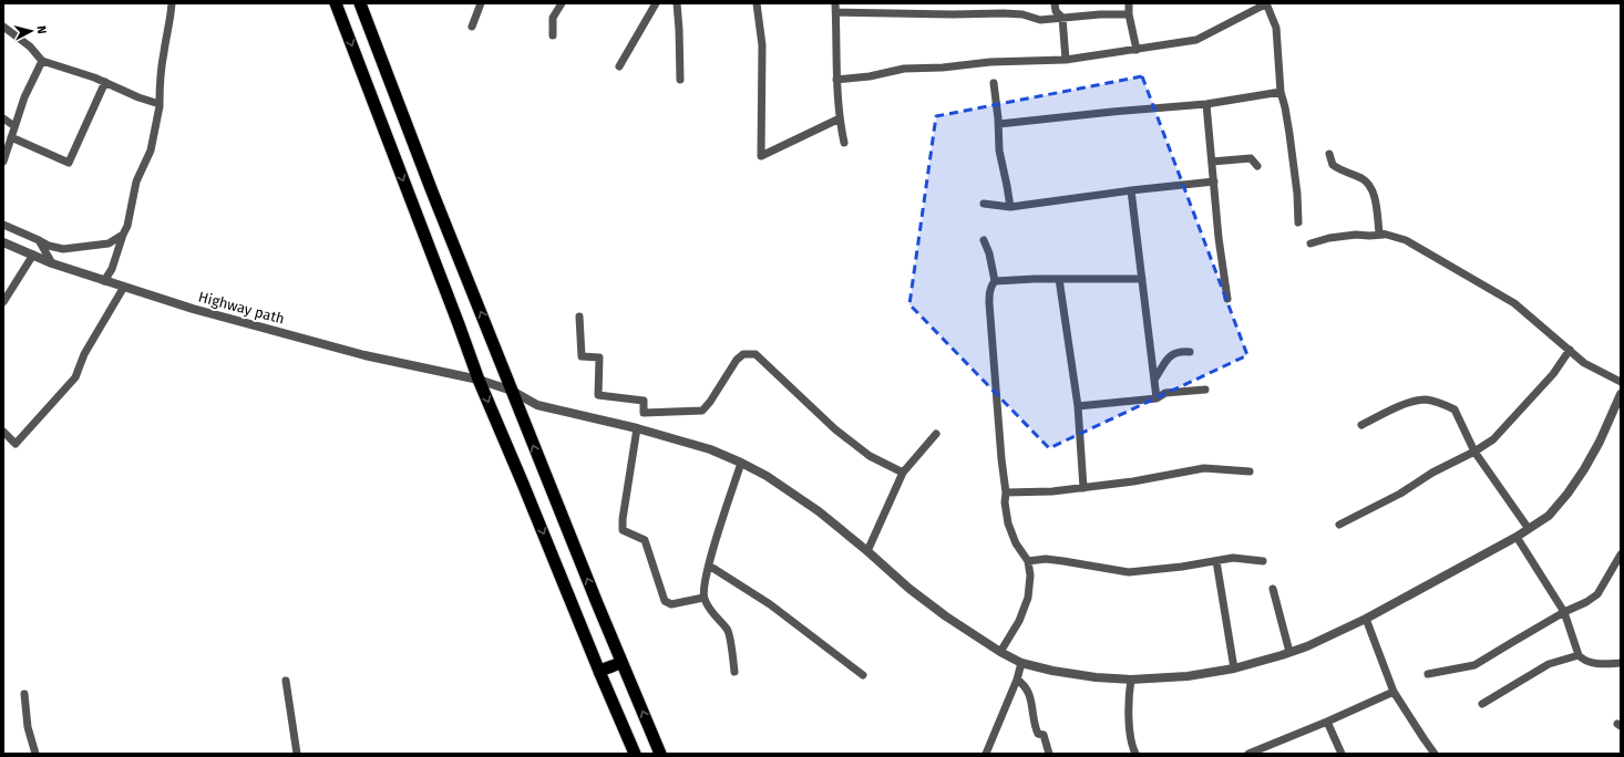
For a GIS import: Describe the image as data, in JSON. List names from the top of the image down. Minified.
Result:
{"streets":{"street":["Highway path"]},"north":"right"}
